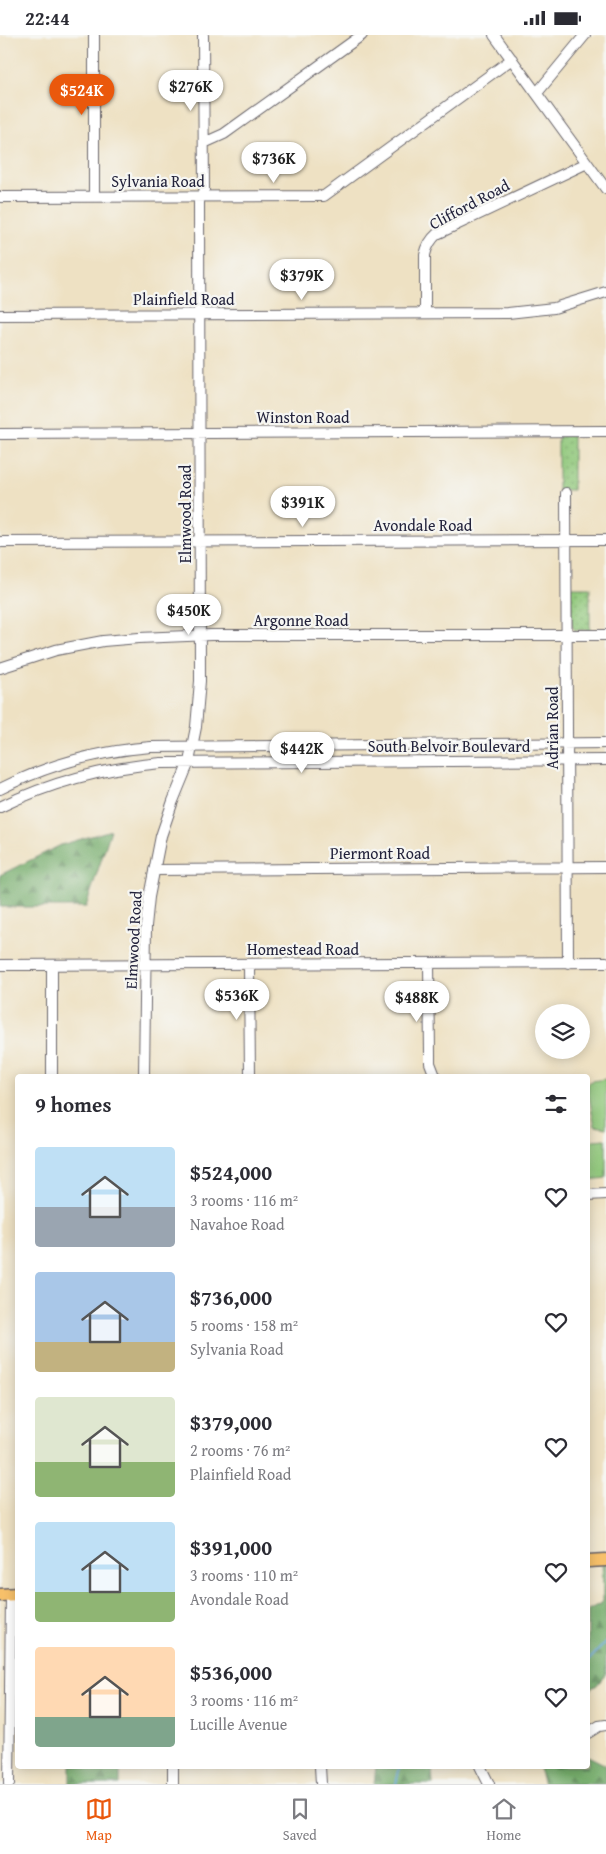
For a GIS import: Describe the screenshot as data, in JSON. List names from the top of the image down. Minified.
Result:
{"streets":{"street":["Sylvania Road","Clifford Road","Plainfield Road","Winston Road","Elmwood Road","Avondale Road","Argonne Road","Adrian Road","South Belvoir Boulevard","Piermont Road","Homestead Road"]},"crossings":[["Sylvania Road","Elmwood Road"],["Clifford Road","Plainfield Road"],["Plainfield Road","Elmwood Road"],["Winston Road","Elmwood Road"],["Elmwood Road","Avondale Road"],["Elmwood Road","Argonne Road"],["Elmwood Road","South Belvoir Boulevard"],["Elmwood Road","Piermont Road"],["Elmwood Road","Homestead Road"],["Avondale Road","Adrian Road"],["Argonne Road","Adrian Road"],["Adrian Road","South Belvoir Boulevard"],["Adrian Road","Piermont Road"],["Adrian Road","Homestead Road"]],"page":{"status":"22:44","price":["$276K","$524K","$736K","$379K","$391K","$450K","$442K","$536K","$488K"],"heading":"9 homes","list":[{"name":"$524,000","note":"3 rooms · 116 m² · Navahoe Road"},{"name":"$736,000","note":"5 rooms · 158 m² · Sylvania Road"},{"name":"$379,000","note":"2 rooms · 76 m² · Plainfield Road"},{"name":"$391,000","note":"3 rooms · 110 m² · Avondale Road"},{"name":"$536,000","note":"3 rooms · 116 m² · Lucille Avenue"}],"tabs":["Map","Saved","Home"]}}
